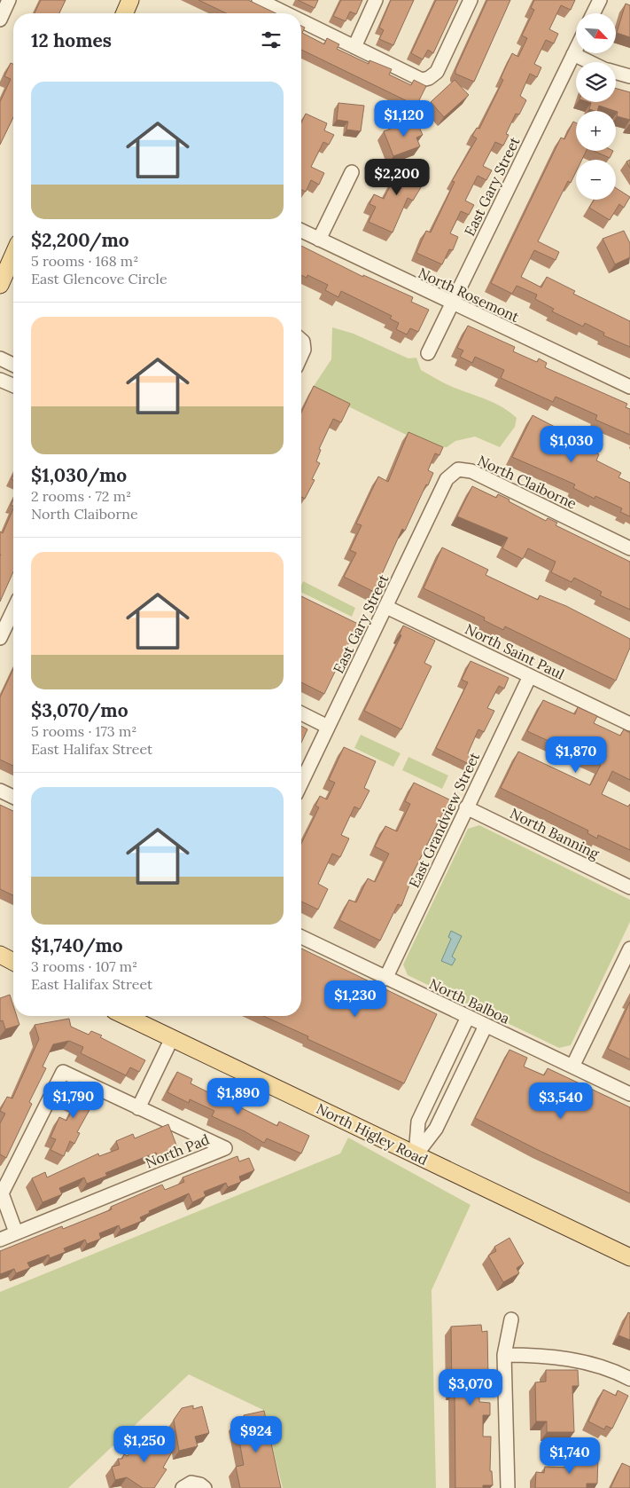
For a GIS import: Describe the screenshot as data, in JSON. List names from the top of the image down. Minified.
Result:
{"streets":{"main road":["North Higley Road"],"street":["East Gary Street","North Rosemont","North Claiborne","North Saint Paul","East Grandview Street","North Banning","North Balboa","North Pad"]},"crossings":[["East Gary Street","North Rosemont"],["East Gary Street","North Claiborne"],["East Gary Street","North Saint Paul"],["North Saint Paul","East Grandview Street"],["East Grandview Street","North Banning"],["East Grandview Street","North Balboa"]],"north":"bottom right","page":{"map_buttons":["+","−"],"heading":"12 homes","list":[{"name":"$2,200/mo","note":"5 rooms · 168 m² · East Glencove Circle"},{"name":"$1,030/mo","note":"2 rooms · 72 m² · North Claiborne"},{"name":"$3,070/mo","note":"5 rooms · 173 m² · East Halifax Street"},{"name":"$1,740/mo","note":"3 rooms · 107 m² · East Halifax Street"}],"price":["$1,120","$2,200","$1,030","$1,870","$1,230","$1,890","$1,790","$3,540","$3,070","$924","$1,250","$1,740"]}}
